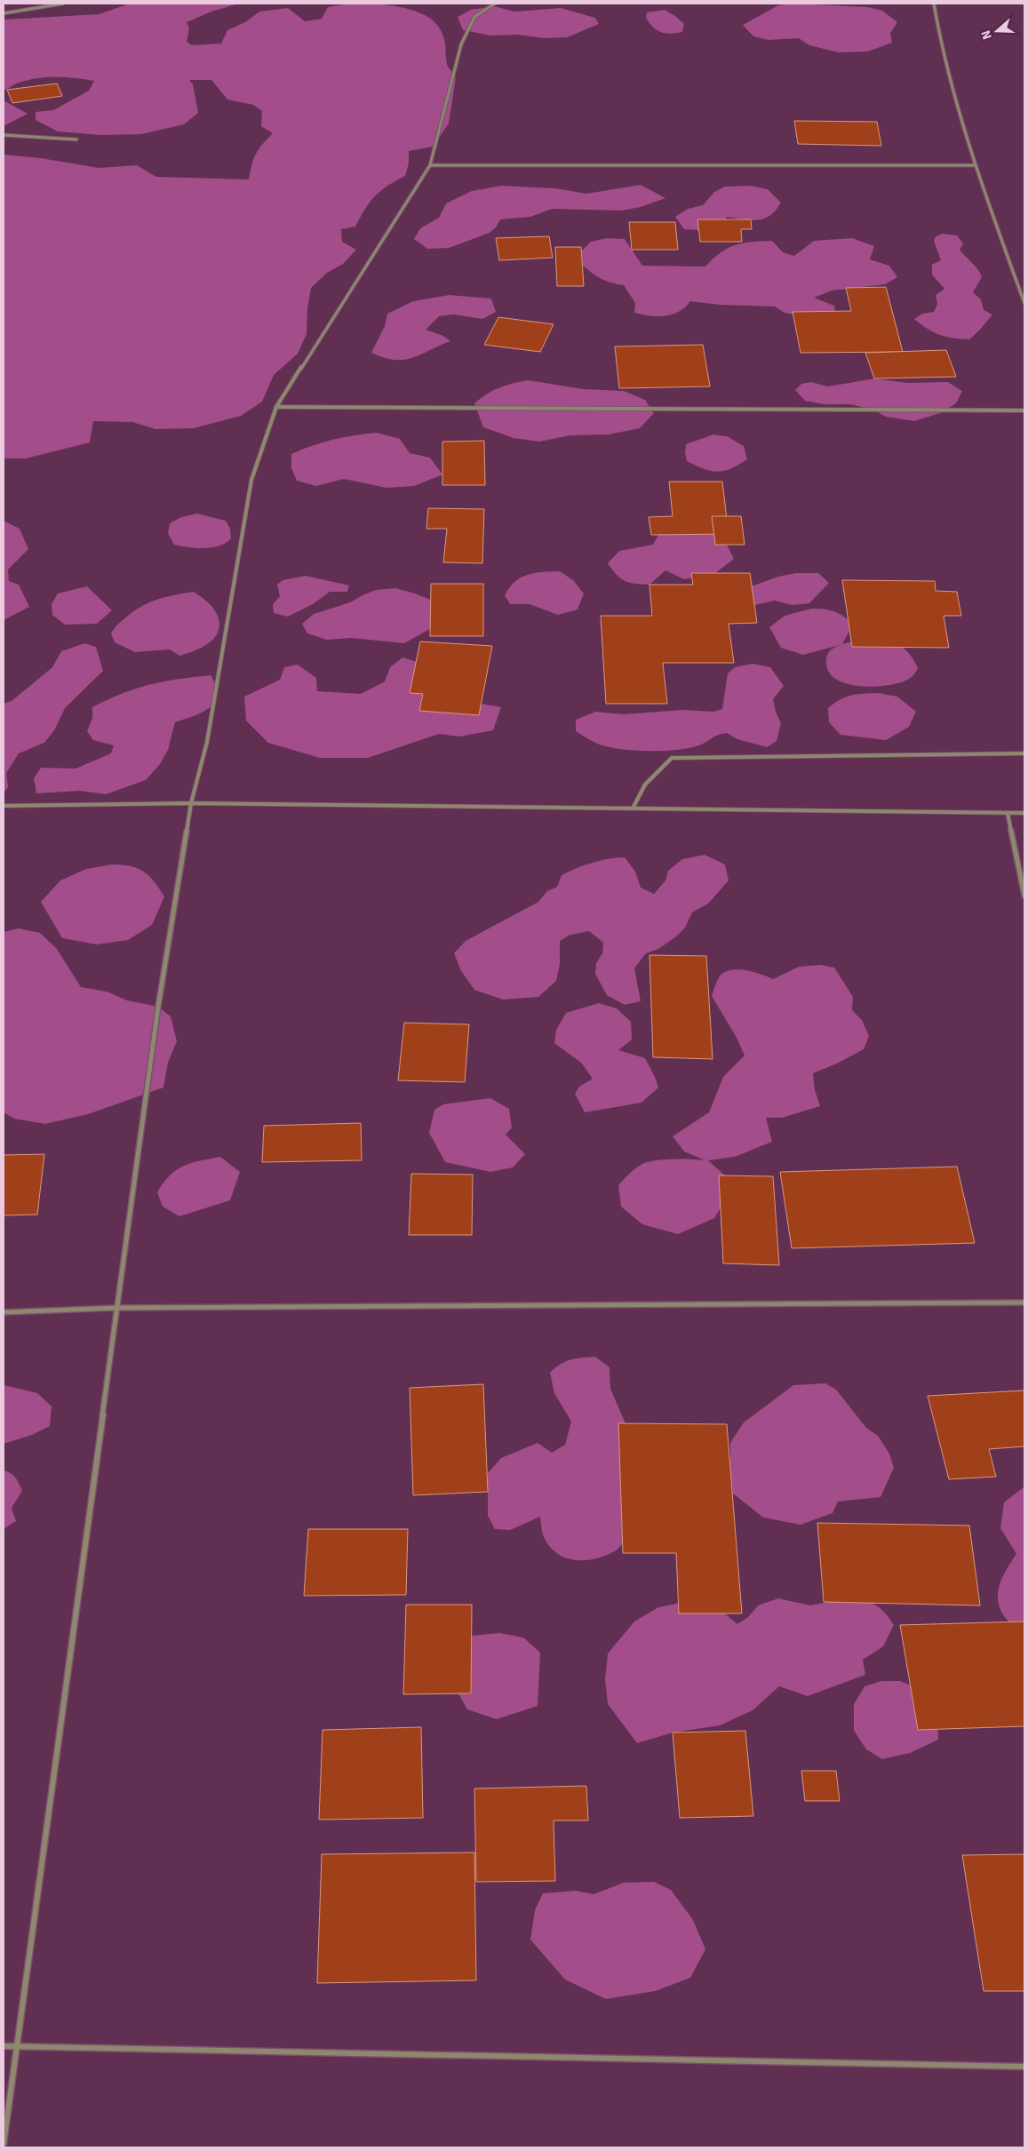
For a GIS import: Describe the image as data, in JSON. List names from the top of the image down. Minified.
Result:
{"north":"left"}
